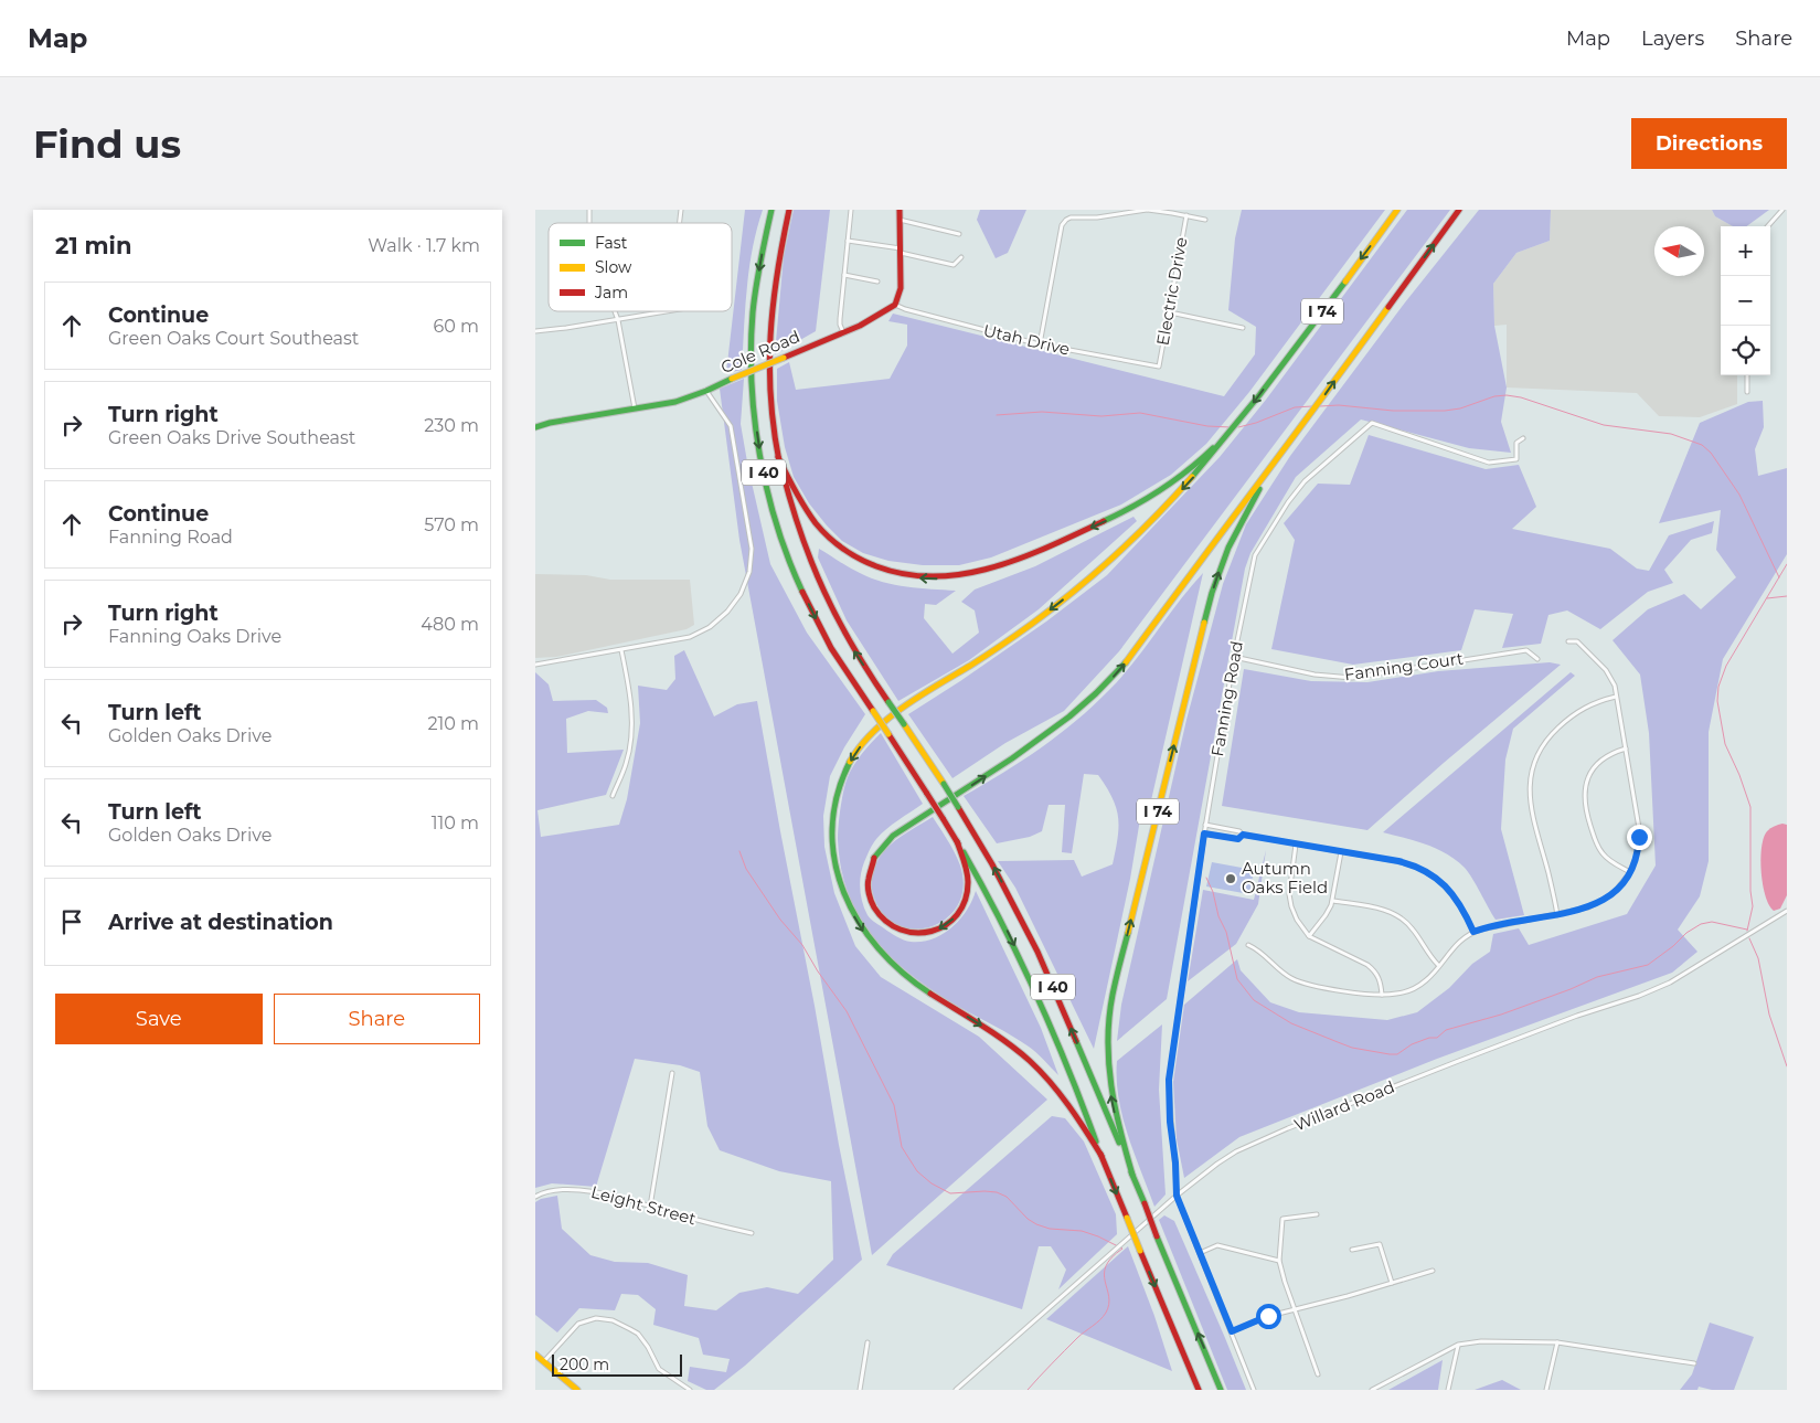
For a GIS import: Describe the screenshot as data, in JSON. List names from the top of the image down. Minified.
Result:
{"streets":{"main road":["I 74","Cole Road","I 40"],"street":["Electric Drive","Utah Drive","Fanning Court","Fanning Road","Willard Road","Leight Street"]},"crossings":[["Electric Drive","Utah Drive"],["I 74","I 40"],["Utah Drive","Cole Road"],["Fanning Court","Fanning Road"],["Fanning Road","Willard Road"]],"places":["Autumn Oaks Field"],"legend":["Fast","Slow","Jam"],"scale_bar":"200 m","north":"left","page":{"header":"Map","nav":["Map","Layers","Share"],"buttons":["Directions",["Save","Share"]],"title":"Find us","heading":["21 min","Walk · 1.7 km"],"map_buttons":["+","−"],"list":[["Continue","Green Oaks Court Southeast","60 m"],["Turn right","Green Oaks Drive Southeast","230 m"],["Continue","Fanning Road","570 m"],["Turn right","Fanning Oaks Drive","480 m"],["Turn left","Golden Oaks Drive","210 m"],["Turn left","Golden Oaks Drive","110 m"],"Arrive at destination"],"scale":"200 m"}}
